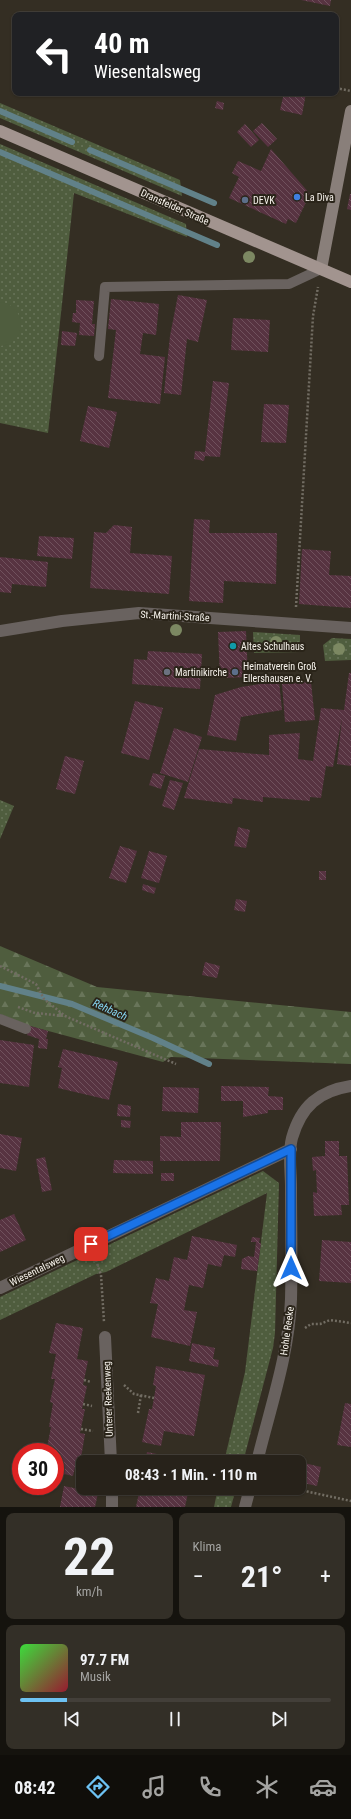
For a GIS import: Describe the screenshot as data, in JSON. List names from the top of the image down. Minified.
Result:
{"streets":{"main road":["Dransfelder Straße"],"street":["St.-Martini-Straße","Wiesentalsweg","Hohle Reeke","Unterer Reekenweg"]},"crossings":[["Wiesentalsweg","Hohle Reeke"]],"water":["Rehbach"],"places":["La Diva","DEVK","Altes Schulhaus","Martinikirche","Heimatverein Groß Ellershausen e. V."],"page":{"turn":["40 m","Wiesentalsweg"],"limit":"30","trip":"08:43 · 1 Min. · 110 m","tile":[["22","km/h"],"Klima"],"heat":["−","21°","+"],"song":["97.7 FM","Musik"],"tabs":"08:42"}}
